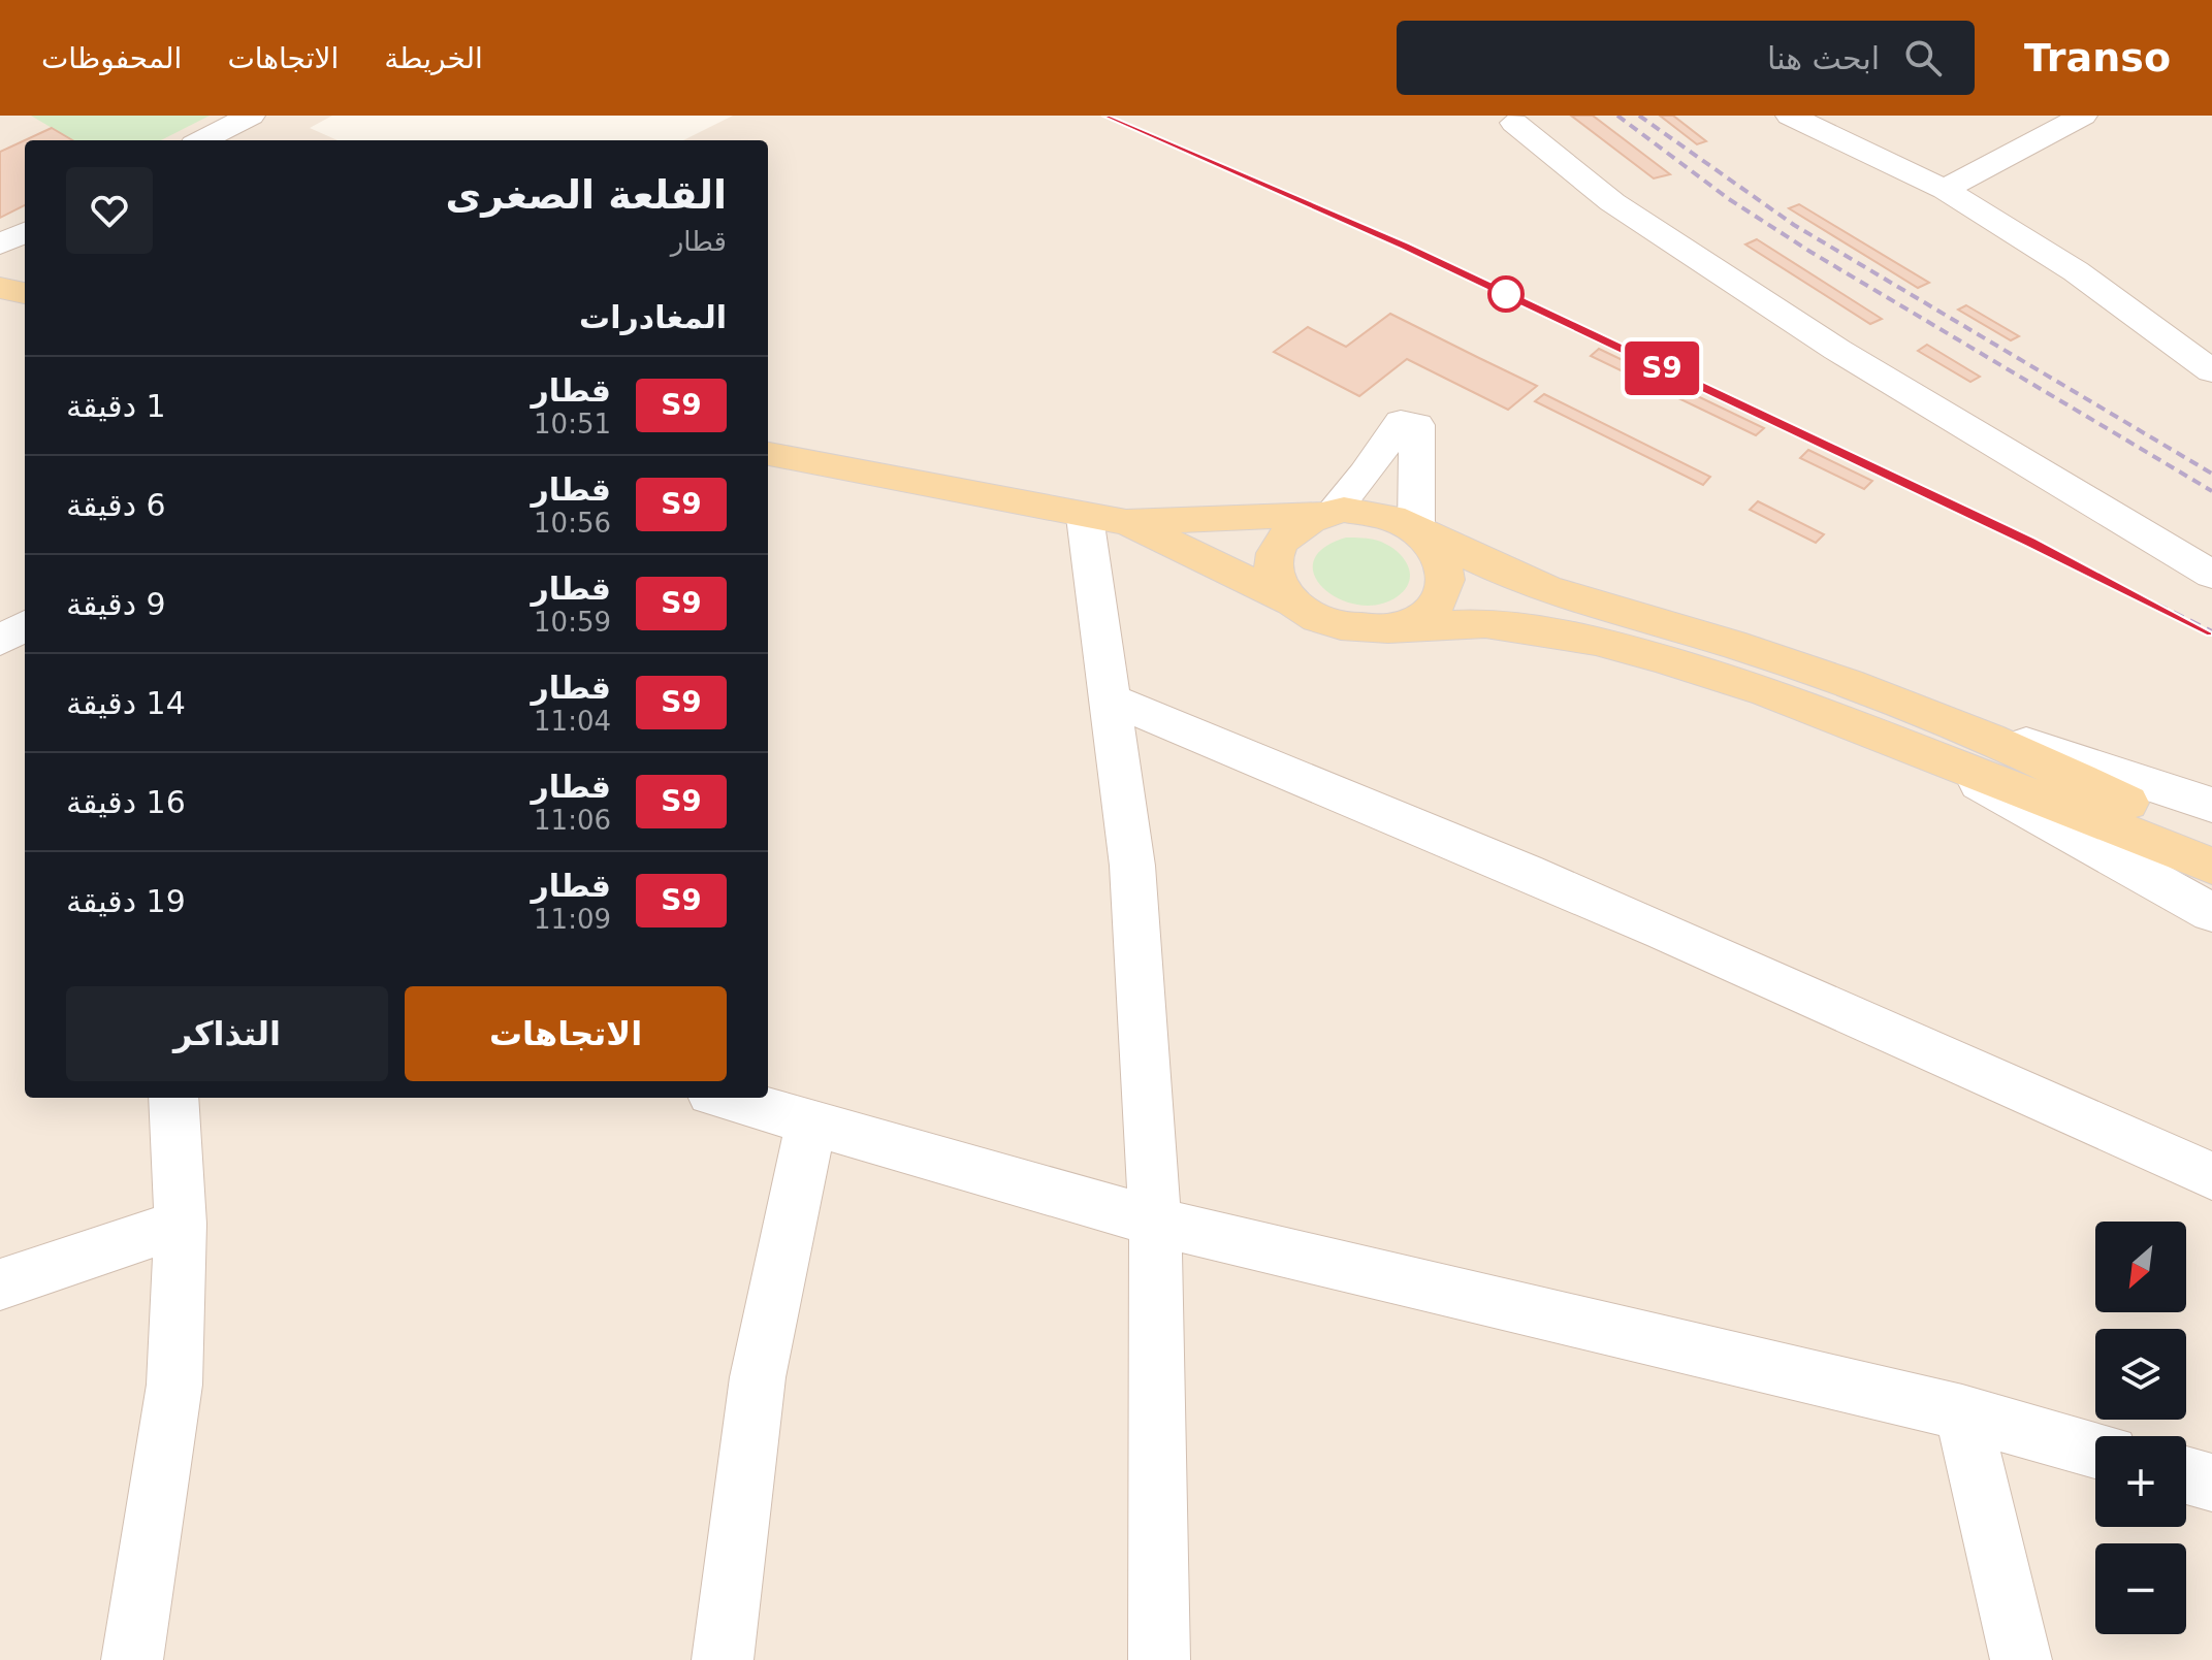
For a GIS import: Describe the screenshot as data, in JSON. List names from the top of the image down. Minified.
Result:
{"north":"bottom left","page":{"header":"Transo","search":"ابحث هنا","nav":["الخريطة","الاتجاهات","المحفوظات"],"on_map":"S9","heading":[["القلعة الصغرى","قطار"],"المغادرات"],"list":[{"mark":"S9","name":"قطار","note":"10:51","value":"1 دقيقة"},{"mark":"S9","name":"قطار","note":"10:56","value":"6 دقيقة"},{"mark":"S9","name":"قطار","note":"10:59","value":"9 دقيقة"},{"mark":"S9","name":"قطار","note":"11:04","value":"14 دقيقة"},{"mark":"S9","name":"قطار","note":"11:06","value":"16 دقيقة"},{"mark":"S9","name":"قطار","note":"11:09","value":"19 دقيقة"}],"buttons":["الاتجاهات","التذاكر"],"map_buttons":["+","−"]}}
